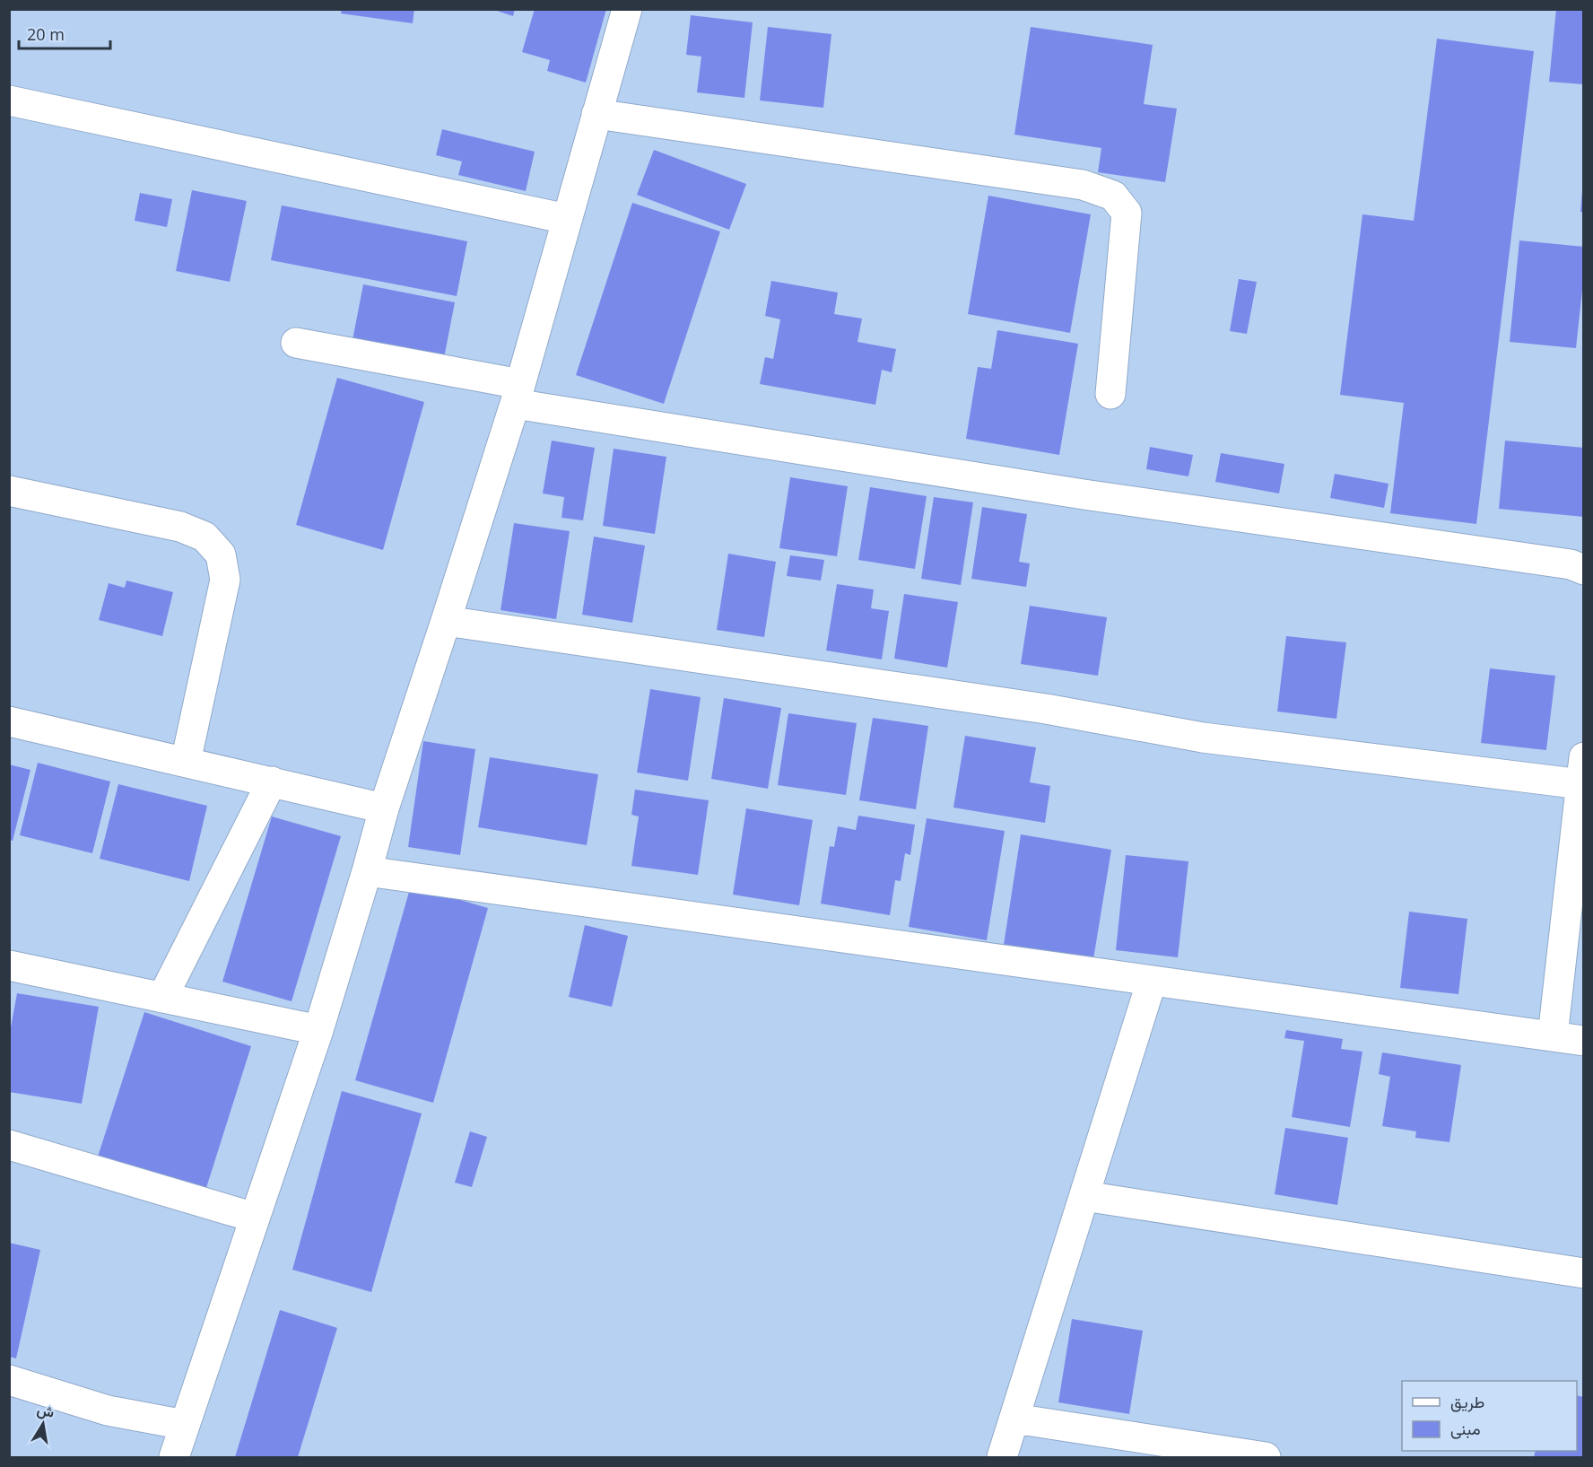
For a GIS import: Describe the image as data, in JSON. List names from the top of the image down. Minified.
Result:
{"legend":["طريق","مبنى"],"scale_bar":"20 m","north":"top"}
